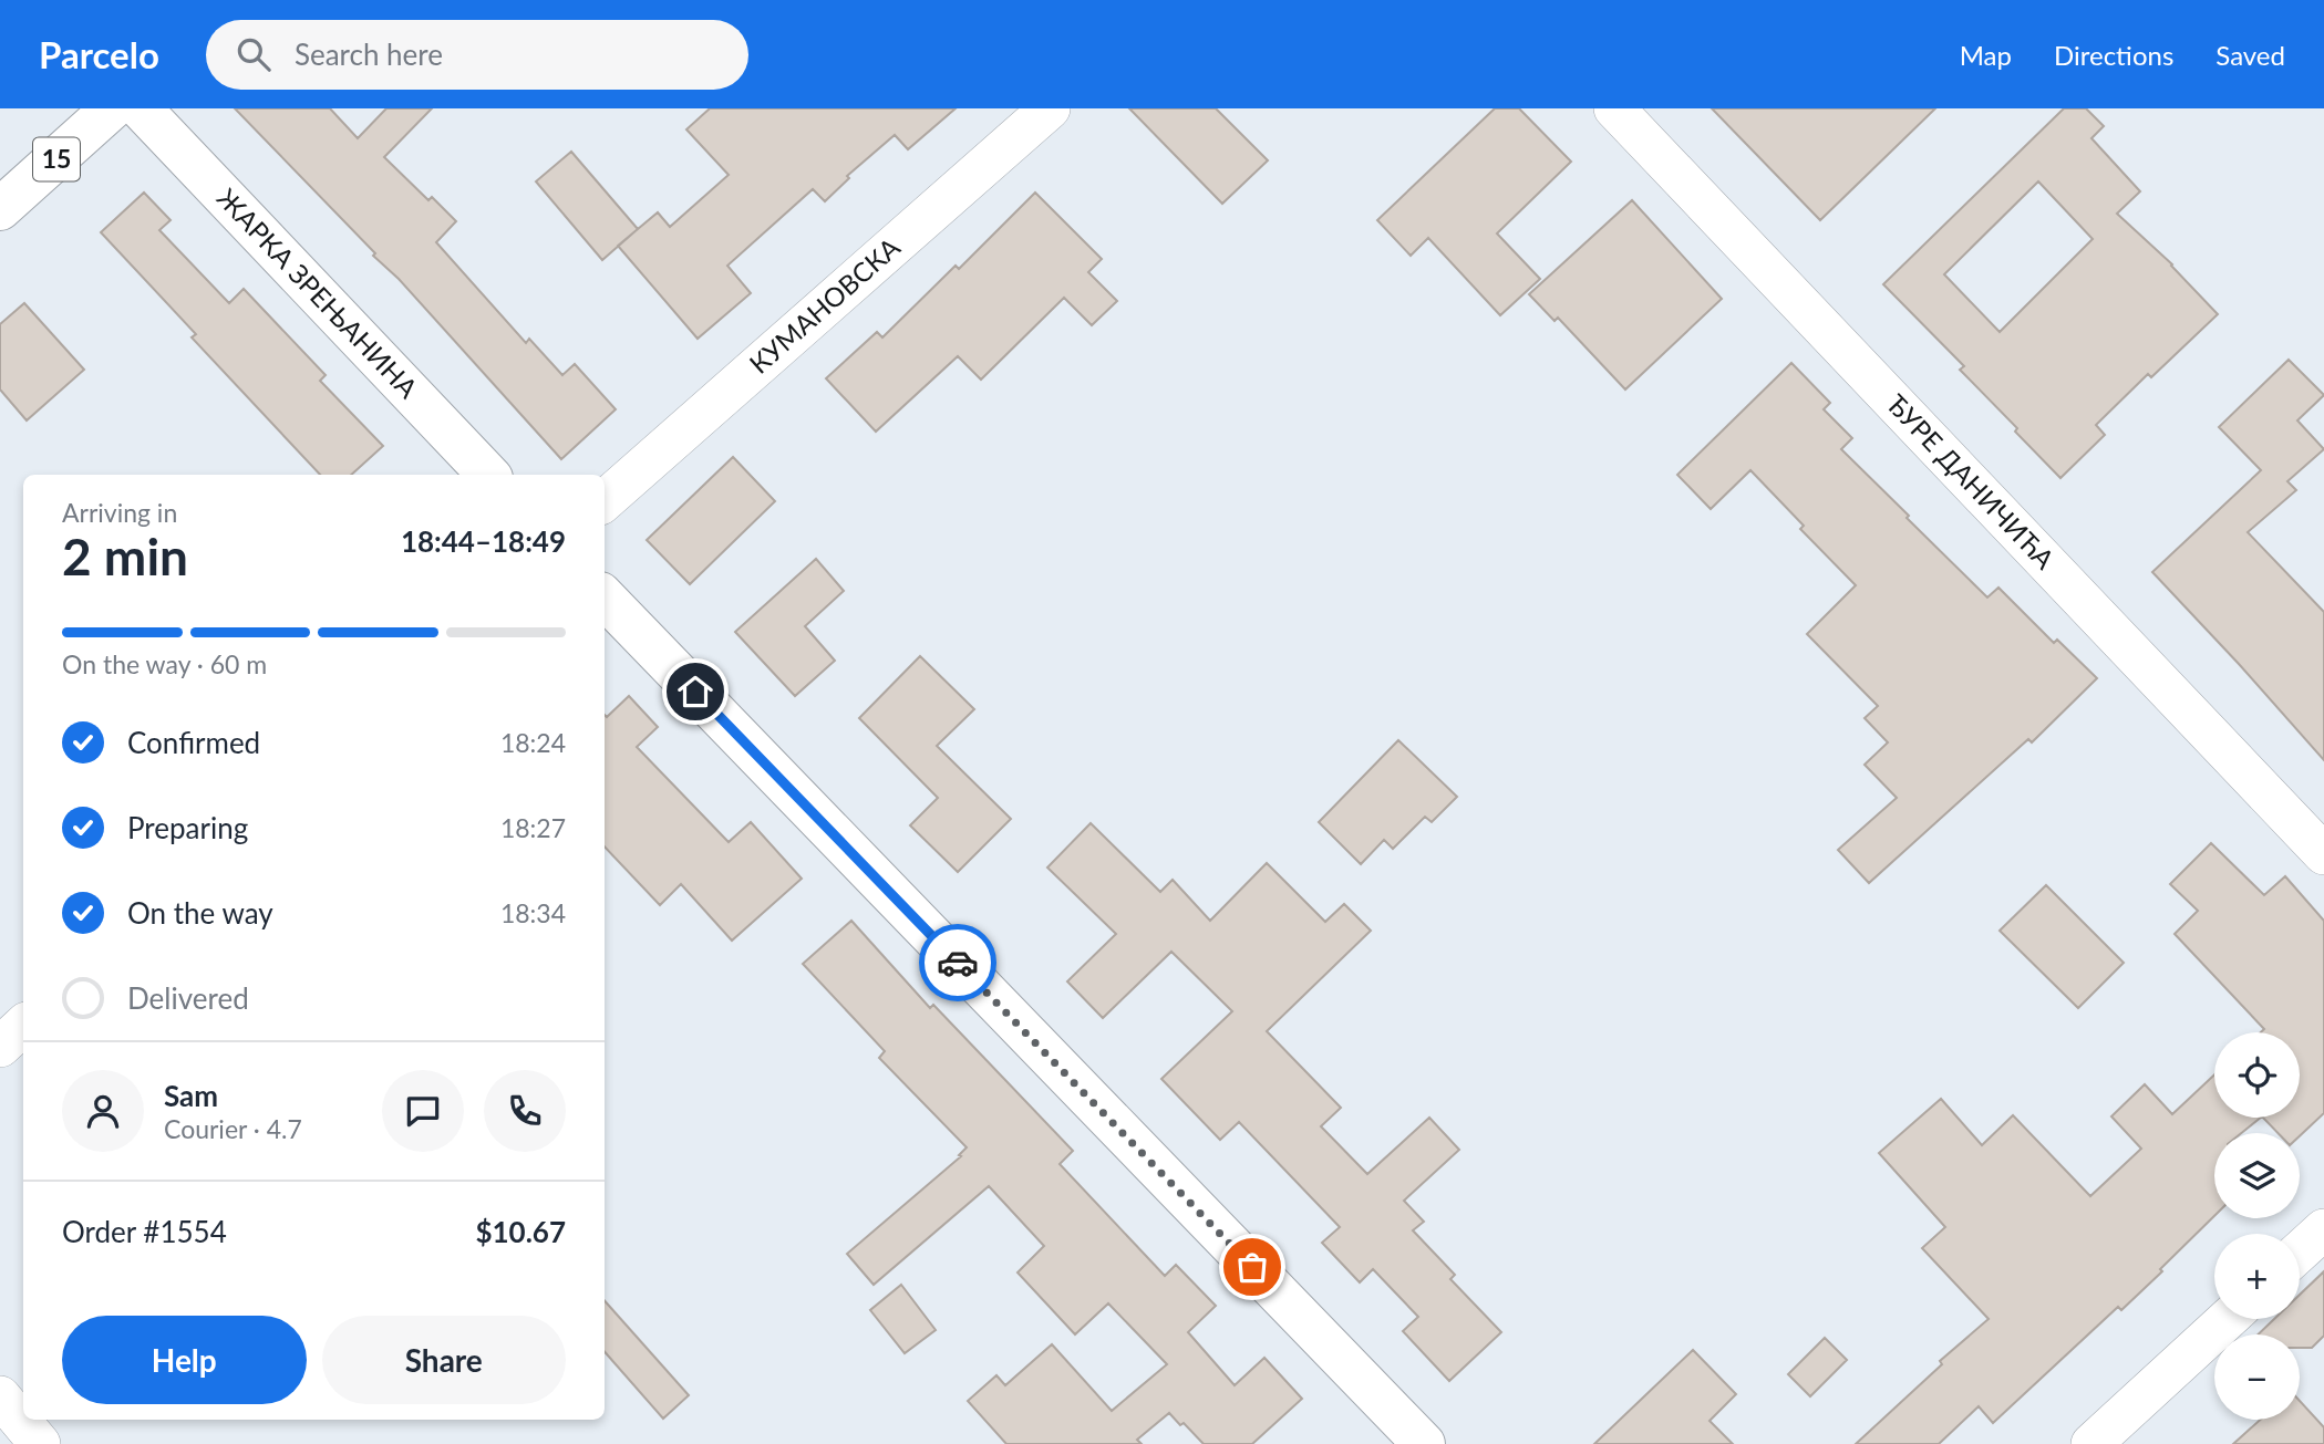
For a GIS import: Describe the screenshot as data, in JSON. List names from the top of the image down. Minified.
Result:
{"streets":{"street":["15","ЖАРКА ЗРЕЊАНИНА","КУМАНОВСКА","ЂУРЕ ДАНИЧИЋА"]},"page":{"header":"Parcelo","search":"Search here","nav":["Map","Directions","Saved"],"heading":["2 min","Arriving in","18:44–18:49"],"panel":["Sam","Courier · 4.7","Order #1554","$10.67"],"bar":"On the way · 60 m","list":[["Confirmed","18:24"],["Preparing","18:27"],["On the way","18:34"],"Delivered"],"map_buttons":["+","−"],"buttons":["Help","Share"]}}
